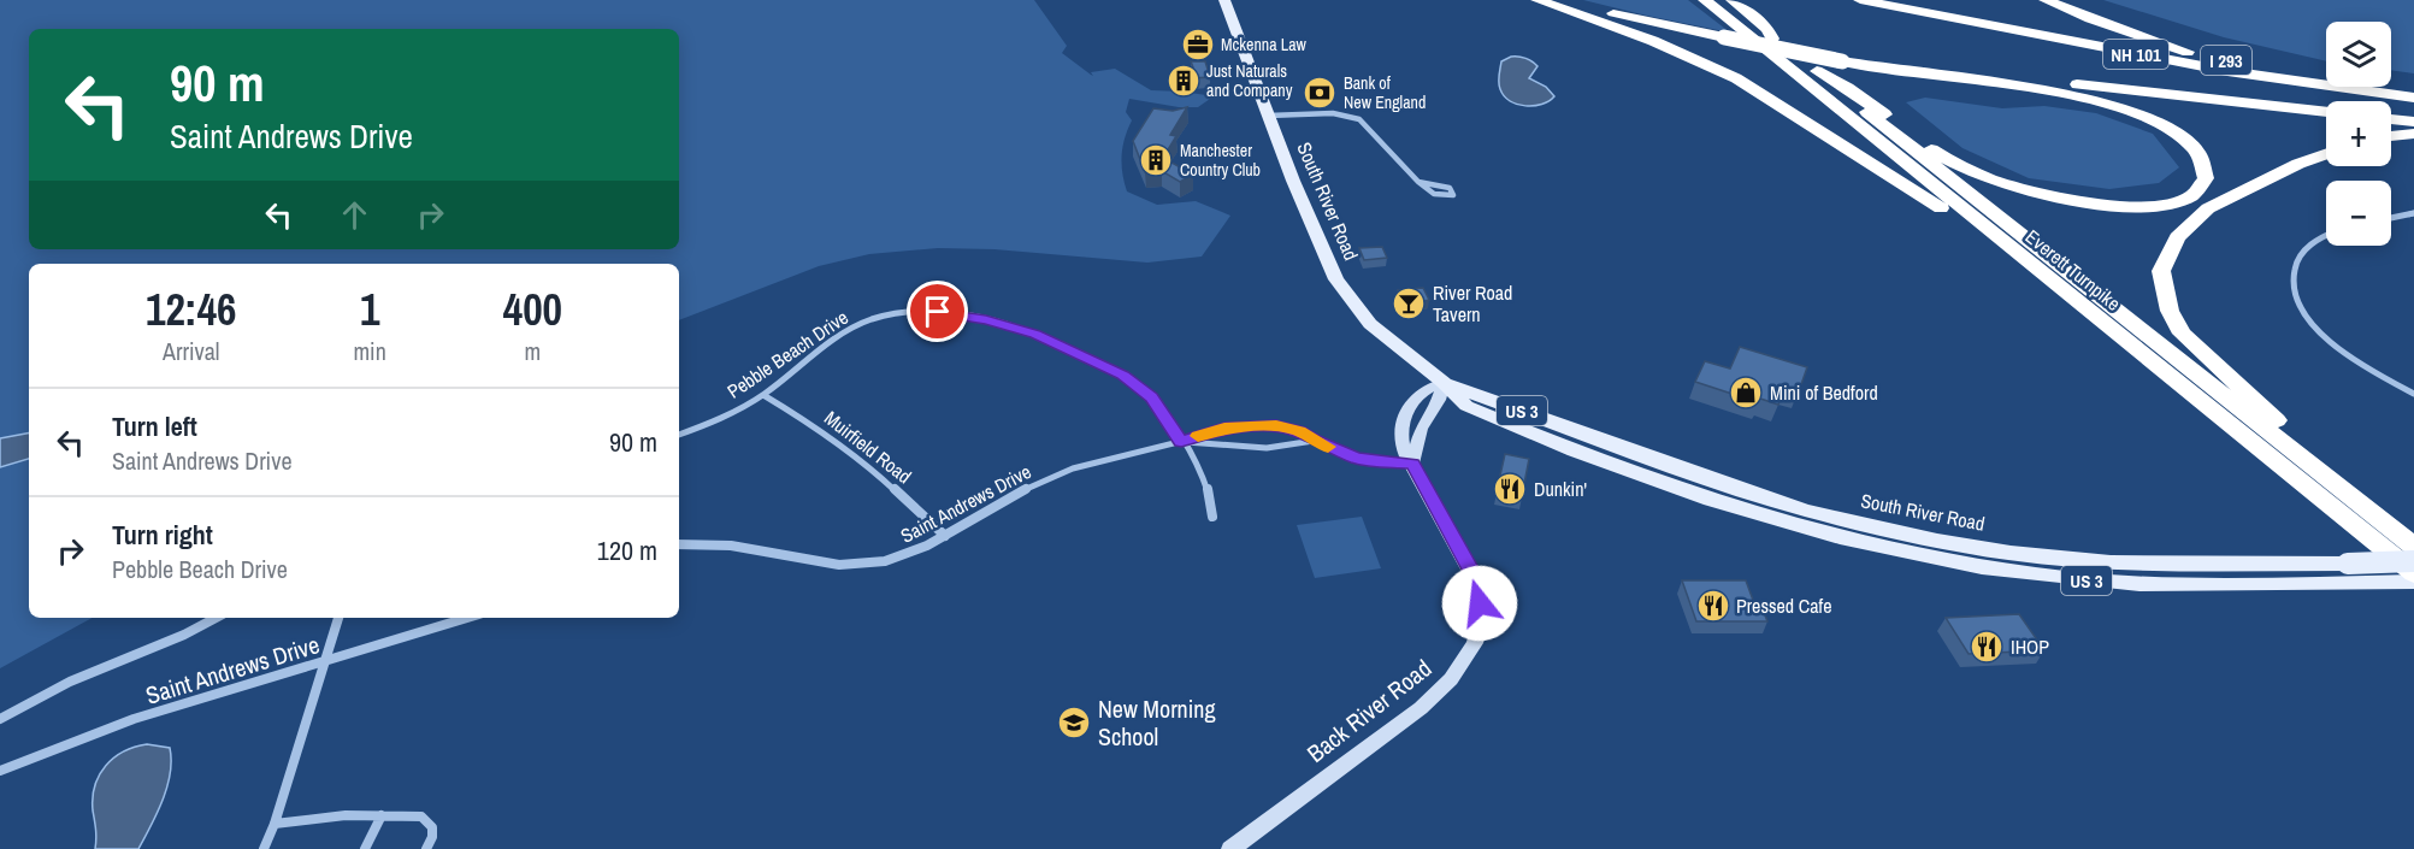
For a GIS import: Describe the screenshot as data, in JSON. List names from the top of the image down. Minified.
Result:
{"streets":{"highway":["NH 101","I 293","Everett Turnpike"],"main road":["South River Road","US 3"],"street":["Pebble Beach Drive","Muirfield Road","Saint Andrews Drive","Back River Road"]},"crossings":[["Pebble Beach Drive","Muirfield Road"],["Pebble Beach Drive","Saint Andrews Drive"],["Muirfield Road","Saint Andrews Drive"],["Saint Andrews Drive","Back River Road"]],"places":{"office":["Mckenna Law"],"building":["Just Naturals and Company","Manchester Country Club"],"bank":["Bank of New England"],"bar":["River Road Tavern"],"shop":["Mini of Bedford"],"restaurant":["Dunkin'","Pressed Cafe","IHOP"],"school or university":["New Morning School"]},"page":{"map_buttons":["+","−"],"turn":["90 m","Saint Andrews Drive"],"eta":["12:46","Arrival","1","min","400","m"],"list":[{"name":"Turn left","note":"Saint Andrews Drive","value":"90 m"},{"name":"Turn right","note":"Pebble Beach Drive","value":"120 m"}]}}
